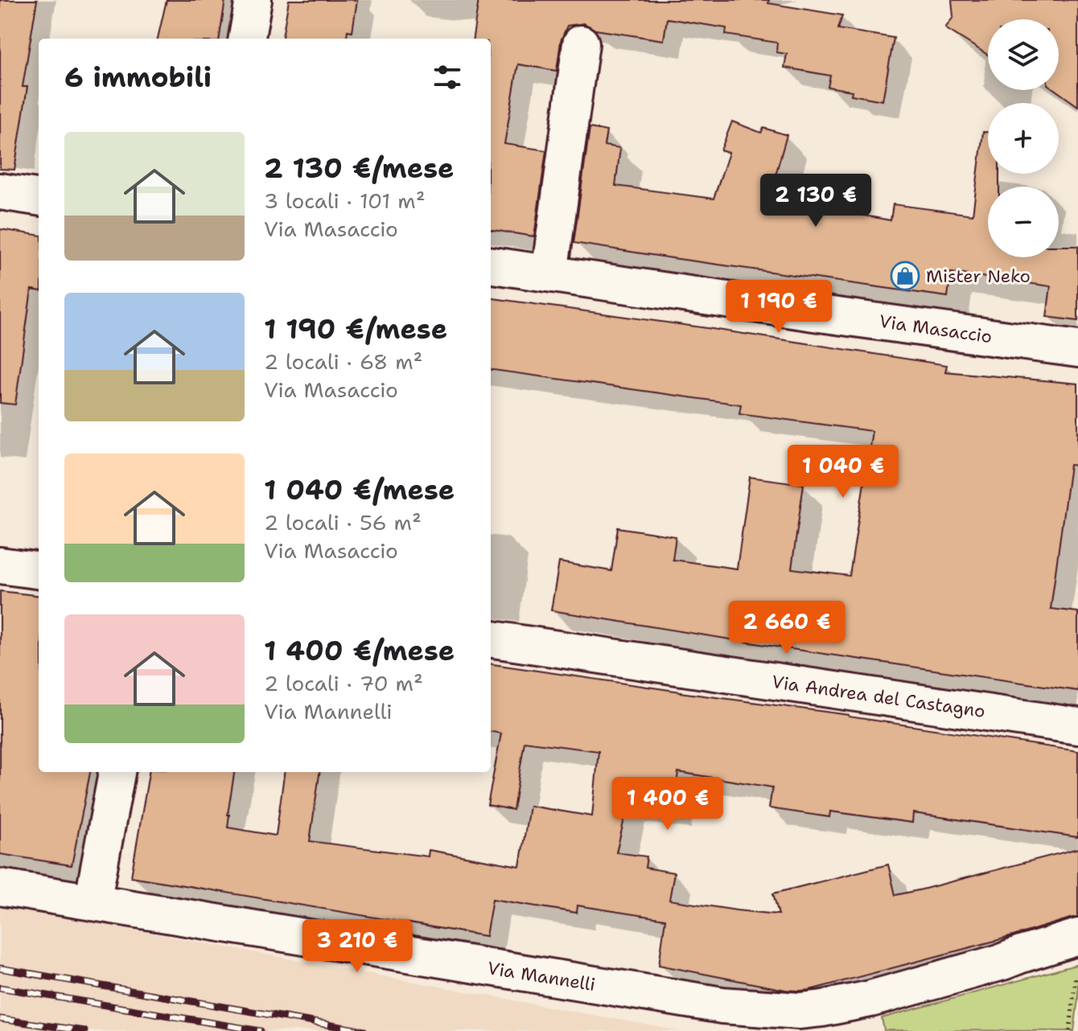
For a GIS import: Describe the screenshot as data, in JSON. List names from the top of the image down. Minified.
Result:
{"streets":{"street":["Via Masaccio","Via Andrea del Castagno","Via Mannelli"]},"places":{"shop":["Mister Neko"]},"page":{"map_buttons":["+","−"],"heading":"6 immobili","list":[{"name":"2 130 €/mese","note":"3 locali · 101 m² · Via Masaccio"},{"name":"1 190 €/mese","note":"2 locali · 68 m² · Via Masaccio"},{"name":"1 040 €/mese","note":"2 locali · 56 m² · Via Masaccio"},{"name":"1 400 €/mese","note":"2 locali · 70 m² · Via Mannelli"}],"price":["2 130 €","1 190 €","1 040 €","2 660 €","1 400 €","3 210 €"]}}
